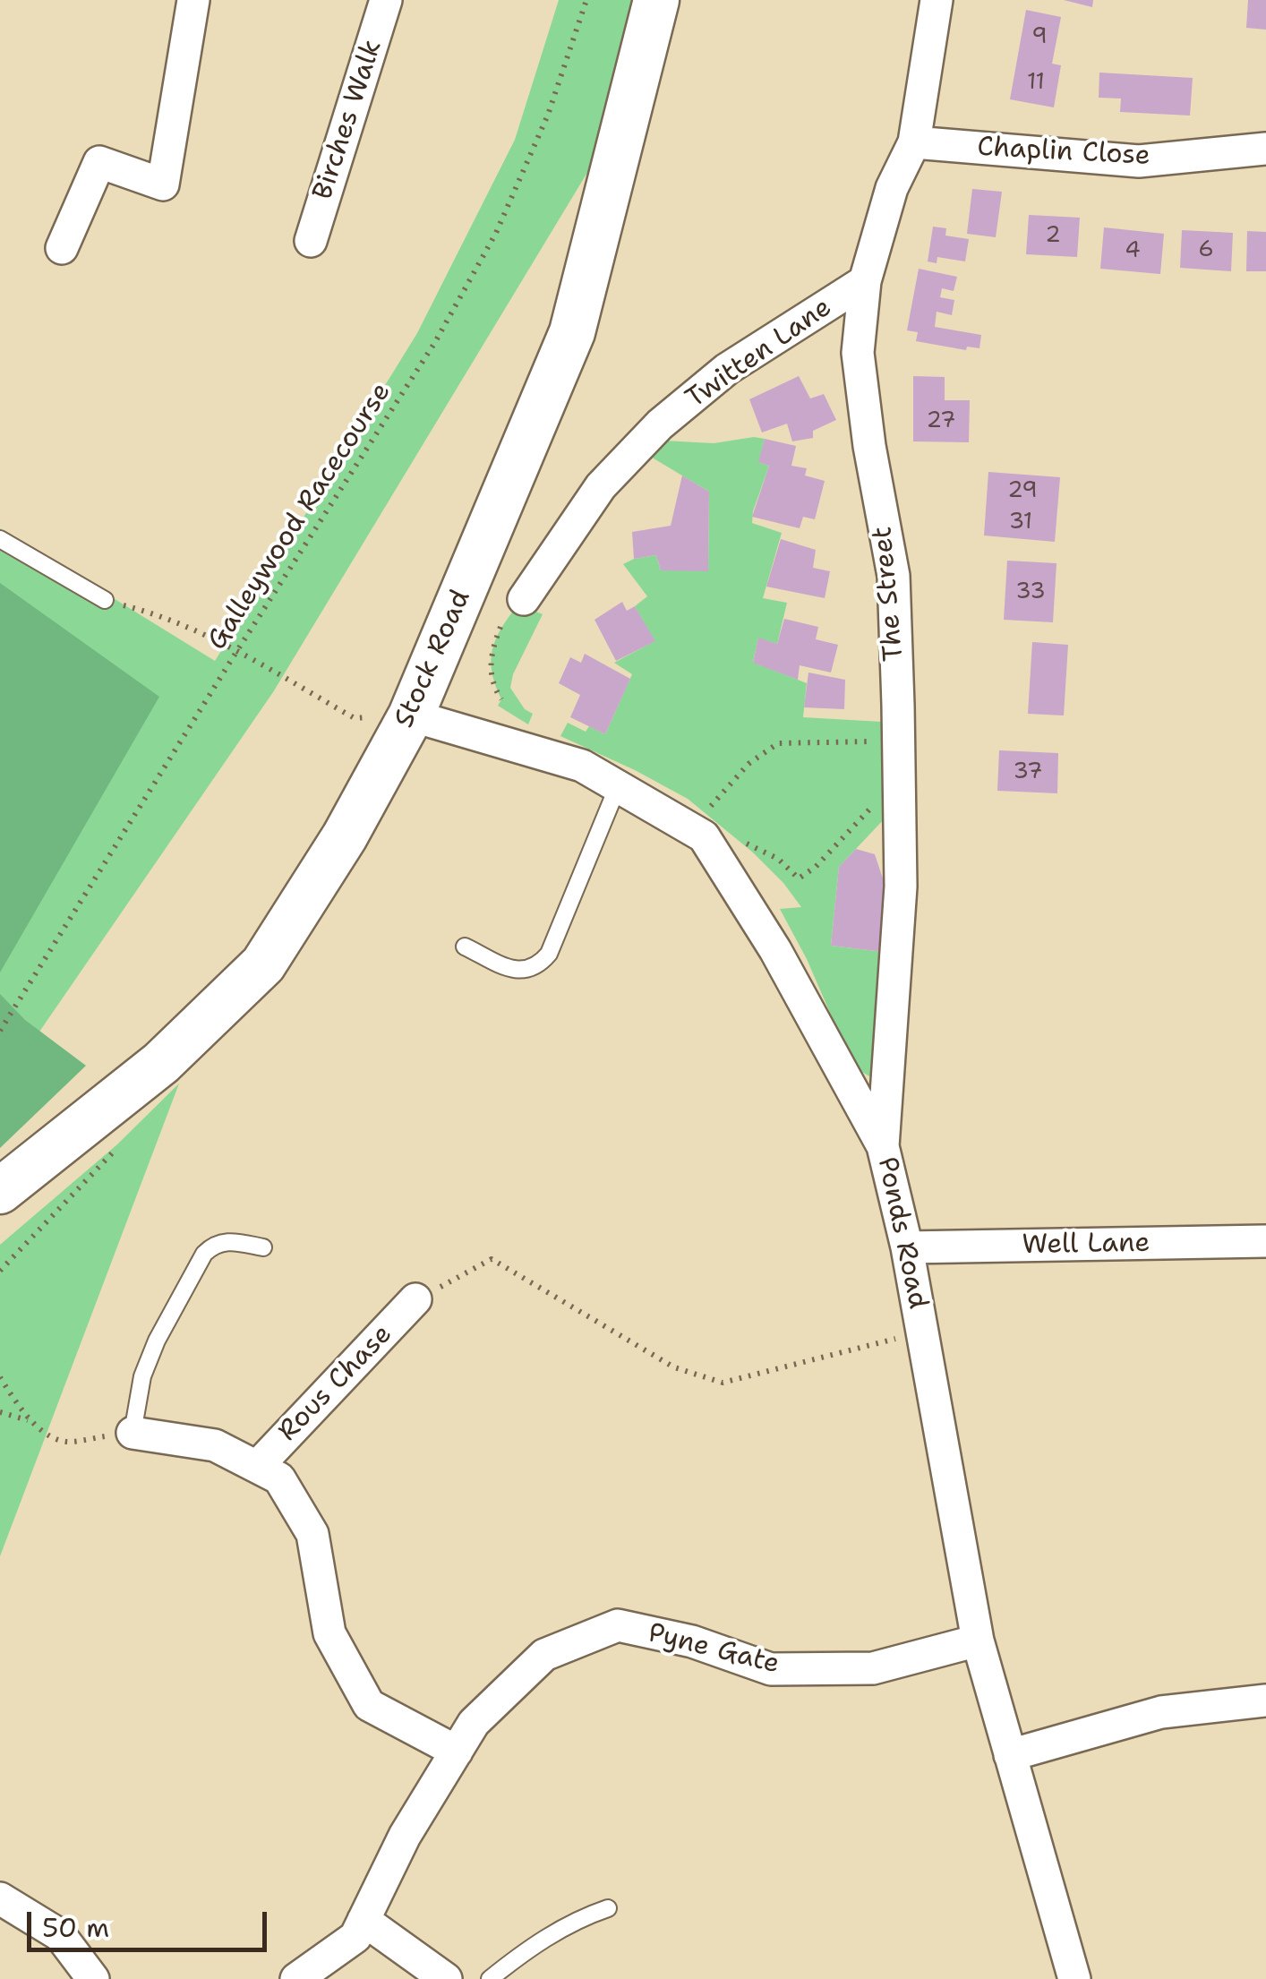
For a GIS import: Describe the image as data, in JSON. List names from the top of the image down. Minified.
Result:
{"streets":{"main road":["Stock Road"],"street":["Birches Walk","Chaplin Close","Twitten Lane","The Street","Ponds Road","Well Lane","Rous Chase","Pyne Gate"],"path":["Galleywood Racecourse"]},"crossings":[["Chaplin Close","The Street"],["Twitten Lane","The Street"],["The Street","Ponds Road"],["Stock Road","Ponds Road"],["Ponds Road","Well Lane"],["Ponds Road","Pyne Gate"],["Rous Chase","Pyne Gate"]],"house_numbers":["9","11","2","6","4","27","29","31","33","37"],"scale_bar":"50 m"}
